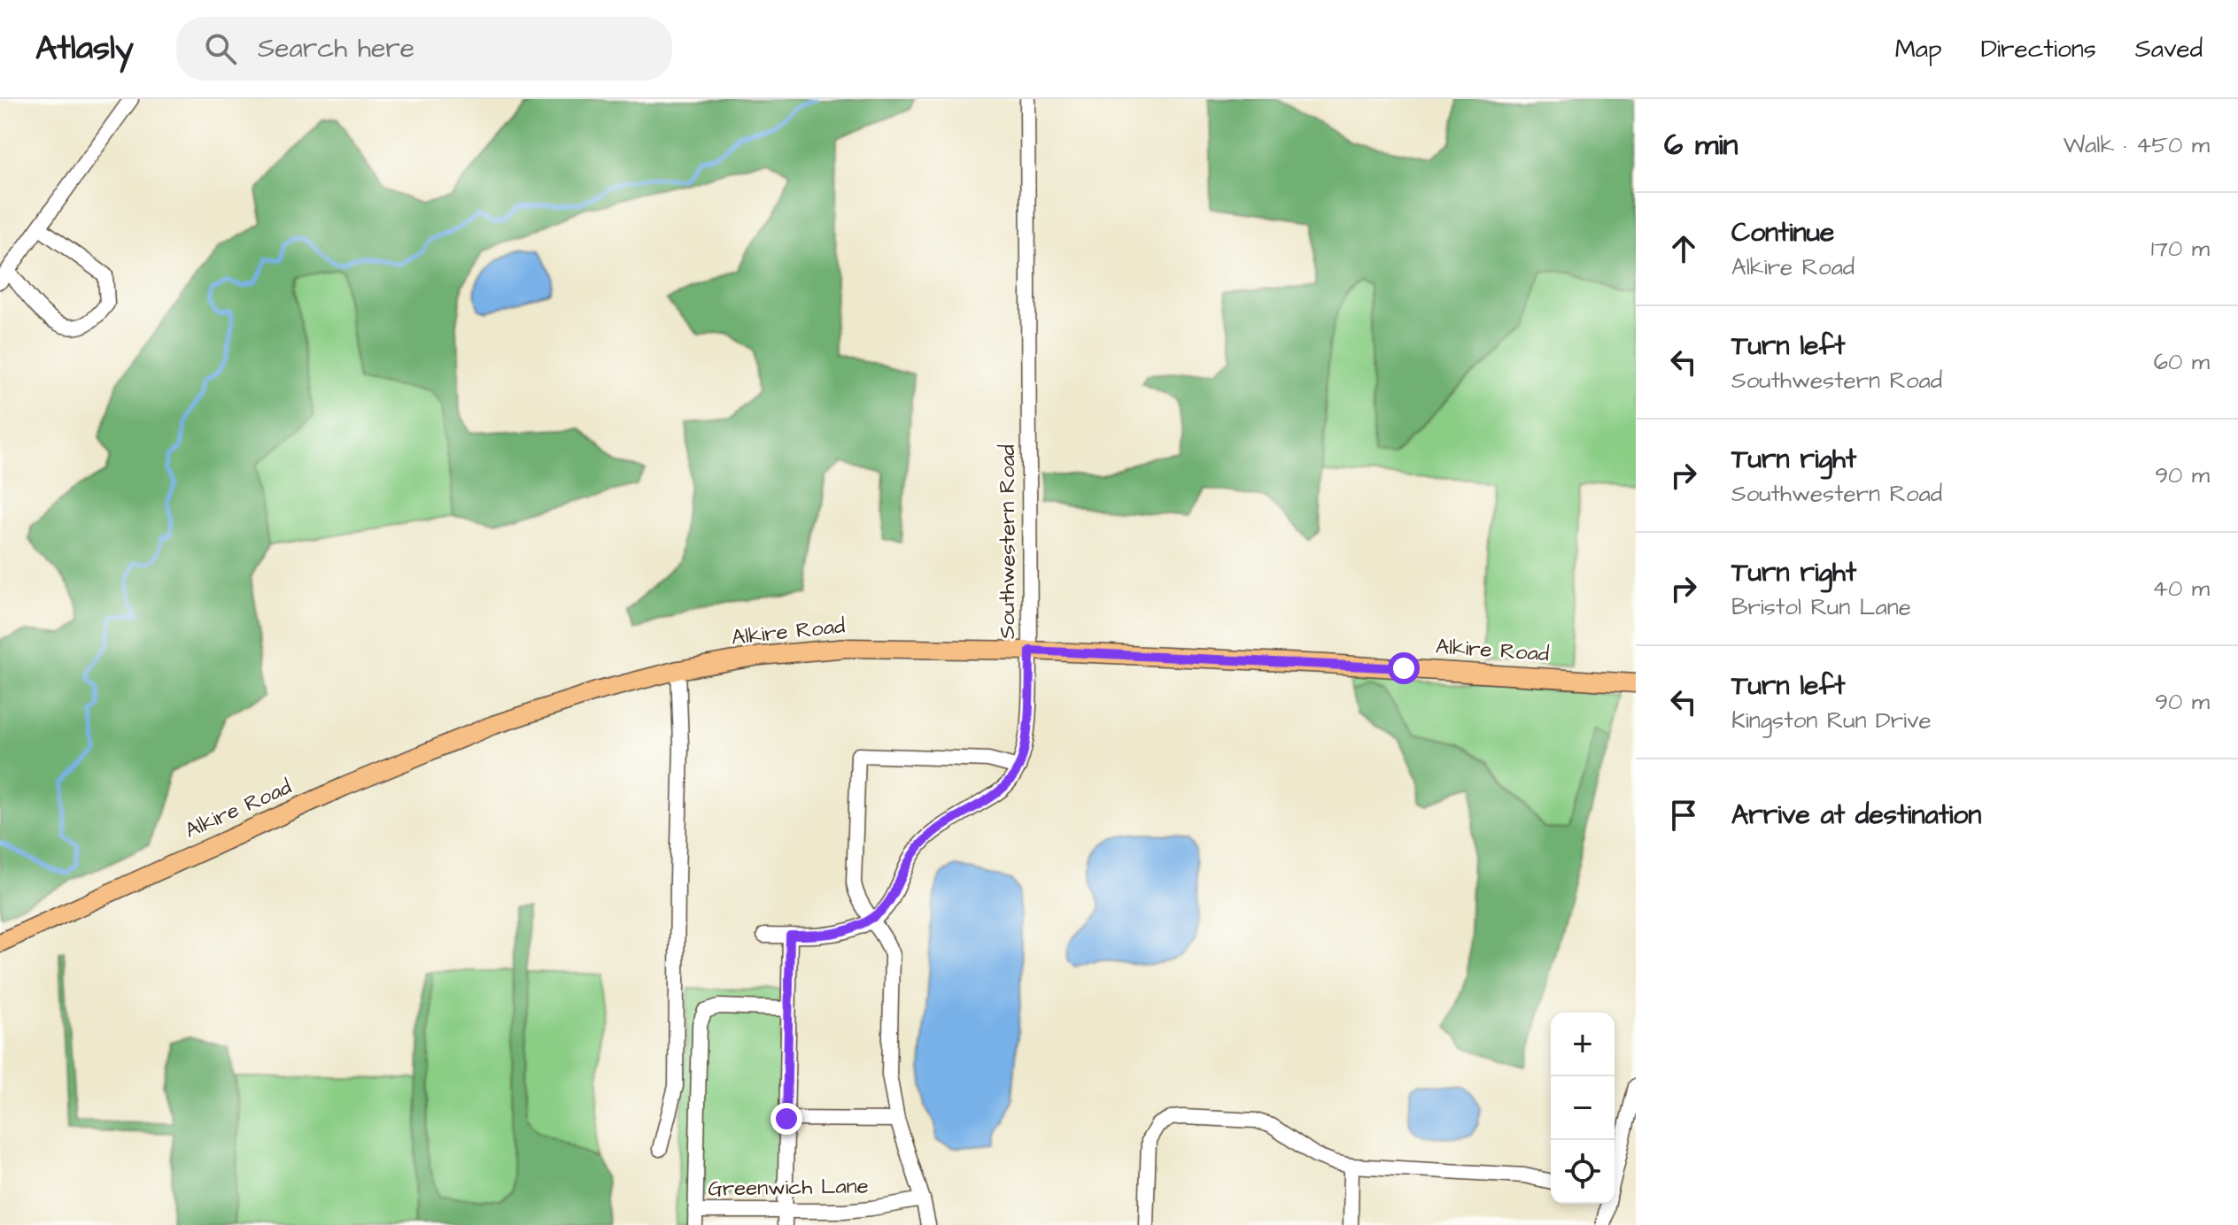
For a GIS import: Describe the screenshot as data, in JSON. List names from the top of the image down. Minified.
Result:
{"streets":{"main road":["Alkire Road"],"street":["Southwestern Road","Greenwich Lane"]},"crossings":[["Southwestern Road","Alkire Road"]],"page":{"header":"Atlasly","search":"Search here","nav":["Map","Directions","Saved"],"heading":["6 min","Walk · 450 m"],"list":[["Continue","Alkire Road","170 m"],["Turn left","Southwestern Road","60 m"],["Turn right","Southwestern Road","90 m"],["Turn right","Bristol Run Lane","40 m"],["Turn left","Kingston Run Drive","90 m"],"Arrive at destination"],"map_buttons":["+","−"]}}
